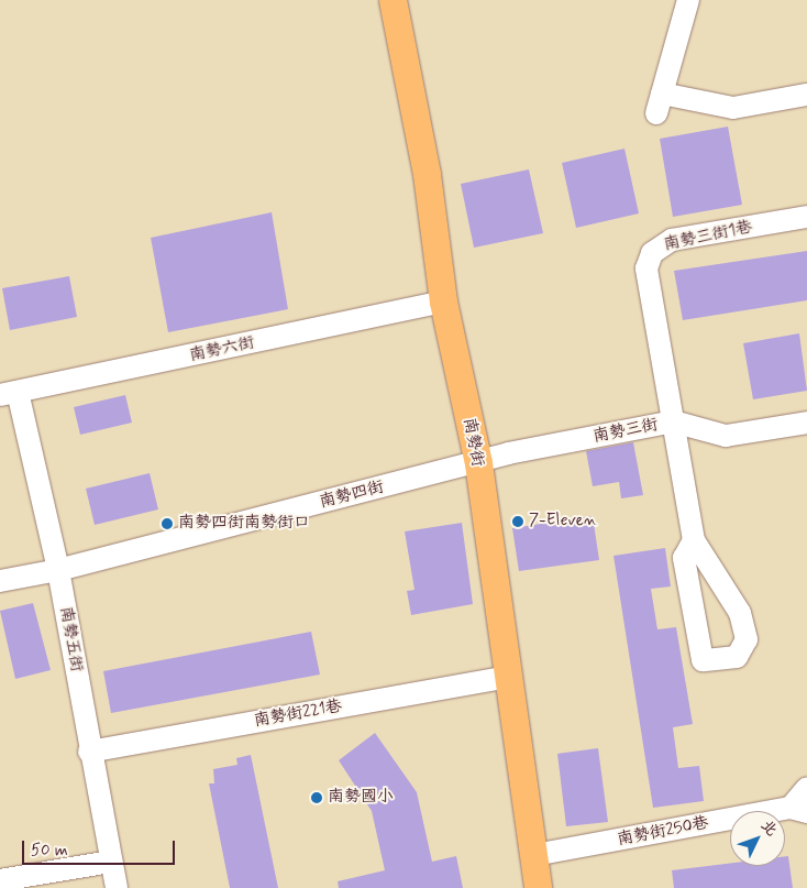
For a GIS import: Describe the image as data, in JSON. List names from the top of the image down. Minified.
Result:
{"streets":{"main road":["南勢街"],"street":["南勢三街1巷","南勢六街","南勢三街","南勢四街","南勢五街","南勢街221巷","南勢街250巷"]},"crossings":[["南勢三街1巷","南勢三街"],["南勢六街","南勢街"],["南勢六街","南勢五街"],["南勢三街","南勢街"],["南勢三街","南勢四街"],["南勢街","南勢四街"],["南勢街","南勢街221巷"],["南勢街","南勢街250巷"],["南勢四街","南勢五街"],["南勢五街","南勢街221巷"]],"places":["7-Eleven","南勢四街南勢街口","南勢國小"],"scale_bar":"50 m","north":"top right"}
